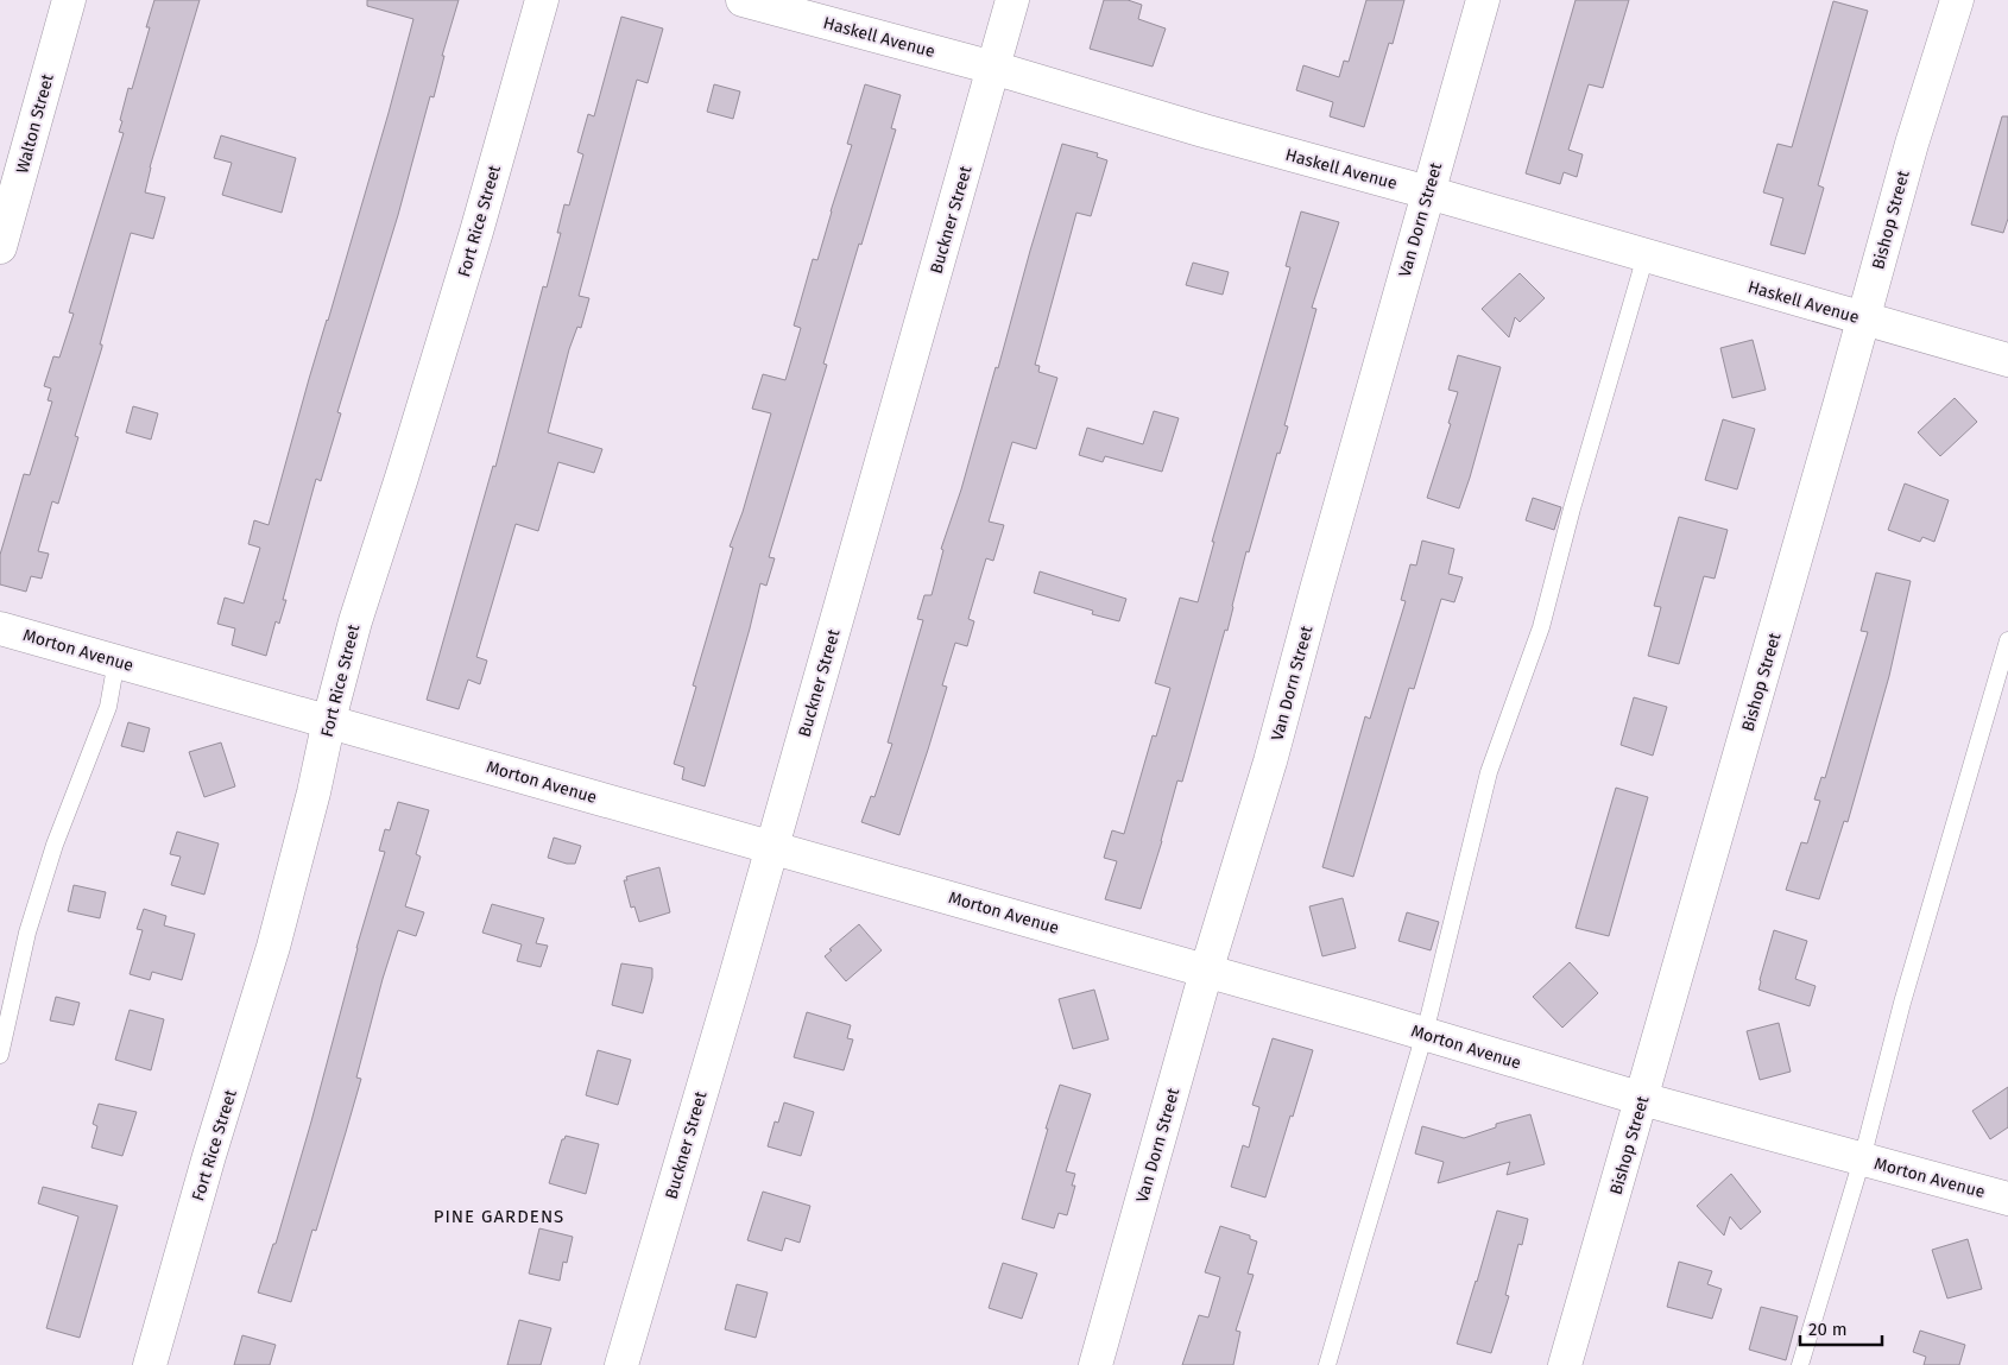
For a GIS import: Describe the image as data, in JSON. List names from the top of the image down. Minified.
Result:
{"streets":{"street":["Haskell Avenue","Walton Street","Buckner Street","Van Dorn Street","Bishop Street","Fort Rice Street","Morton Avenue"]},"crossings":[["Haskell Avenue","Buckner Street"],["Haskell Avenue","Van Dorn Street"],["Haskell Avenue","Bishop Street"],["Buckner Street","Morton Avenue"],["Van Dorn Street","Morton Avenue"],["Bishop Street","Morton Avenue"],["Fort Rice Street","Morton Avenue"]],"districts":["PINE GARDENS"],"scale_bar":"20 m"}
